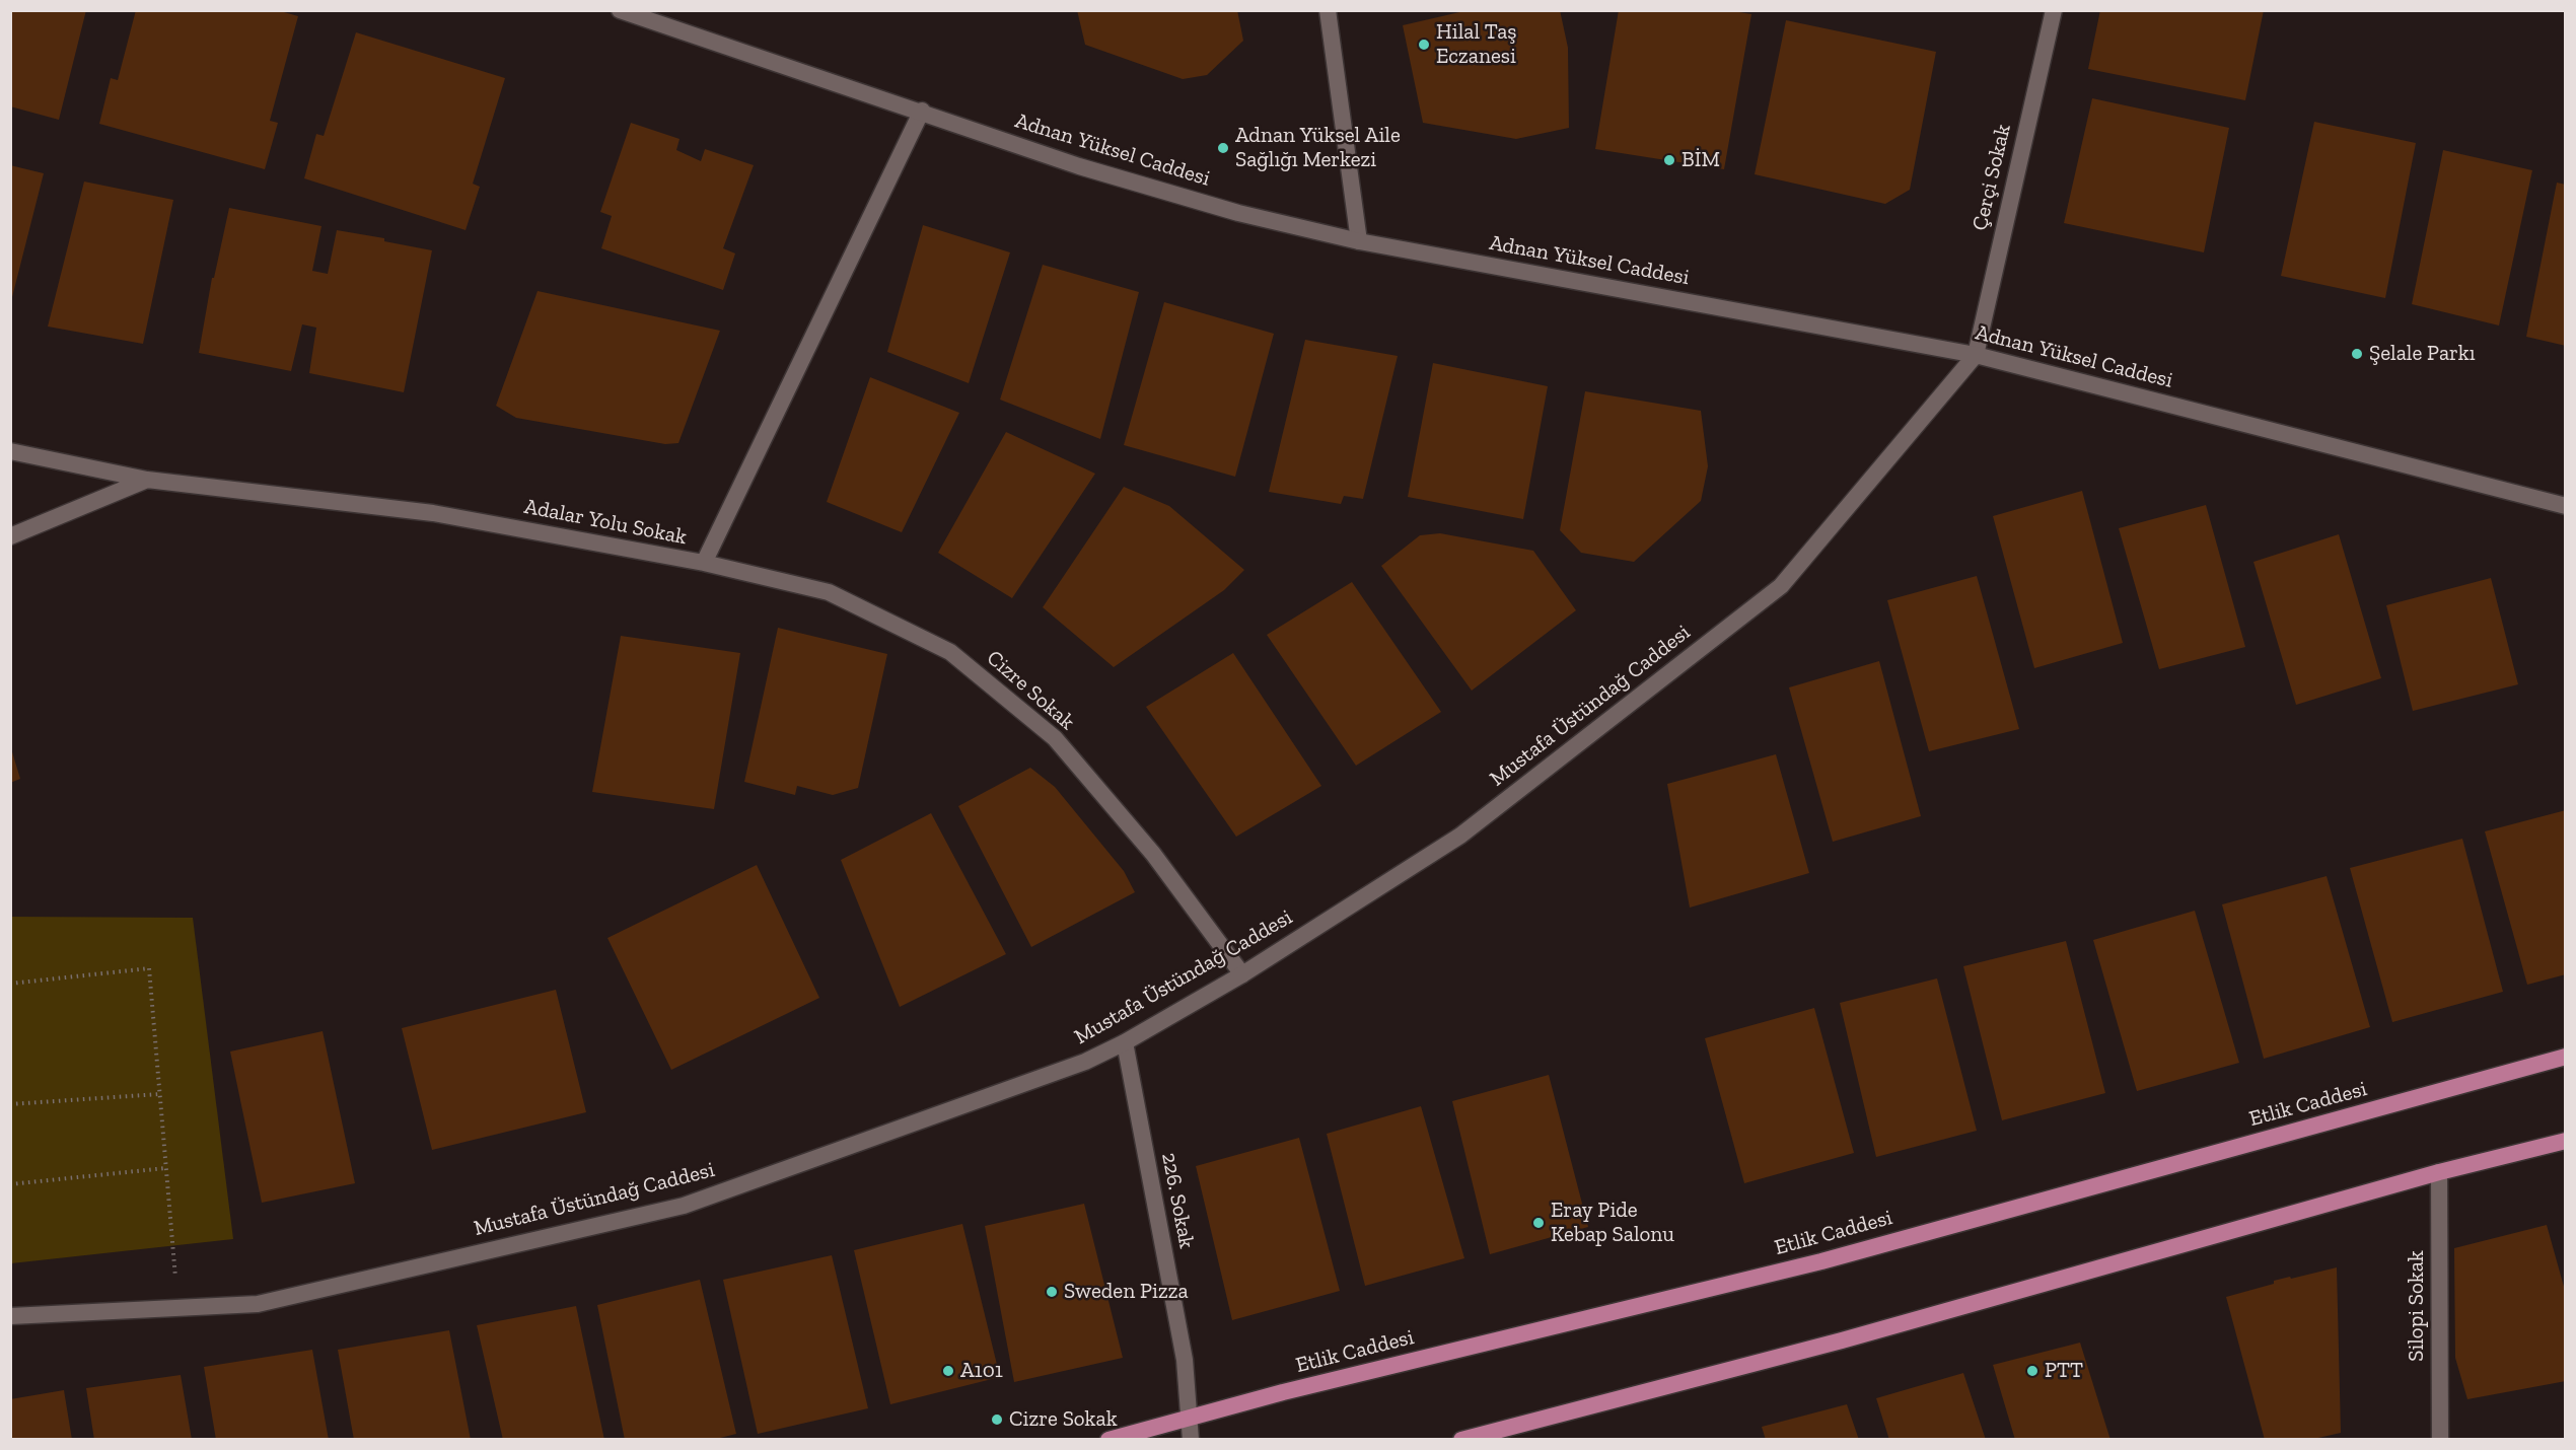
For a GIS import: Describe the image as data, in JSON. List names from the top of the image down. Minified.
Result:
{"streets":{"main road":["Etlik Caddesi"],"street":["Adnan Yüksel Caddesi","Çerçi Sokak","Adalar Yolu Sokak","Cizre Sokak","Mustafa Üstündağ Caddesi","226. Sokak","Silopi Sokak"]},"crossings":[["Adnan Yüksel Caddesi","Çerçi Sokak"],["Adnan Yüksel Caddesi","Adalar Yolu Sokak"],["Adnan Yüksel Caddesi","Mustafa Üstündağ Caddesi"],["Çerçi Sokak","Mustafa Üstündağ Caddesi"],["Adalar Yolu Sokak","Cizre Sokak"],["Cizre Sokak","Mustafa Üstündağ Caddesi"],["Mustafa Üstündağ Caddesi","226. Sokak"],["Etlik Caddesi","226. Sokak"]],"places":["Hilal Taş Eczanesi","Adnan Yüksel Aile Sağlığı Merkezi","BİM","Şelale Parkı","Eray Pide Kebap Salonu","Sweden Pizza","A101","PTT","Cizre Sokak"]}
